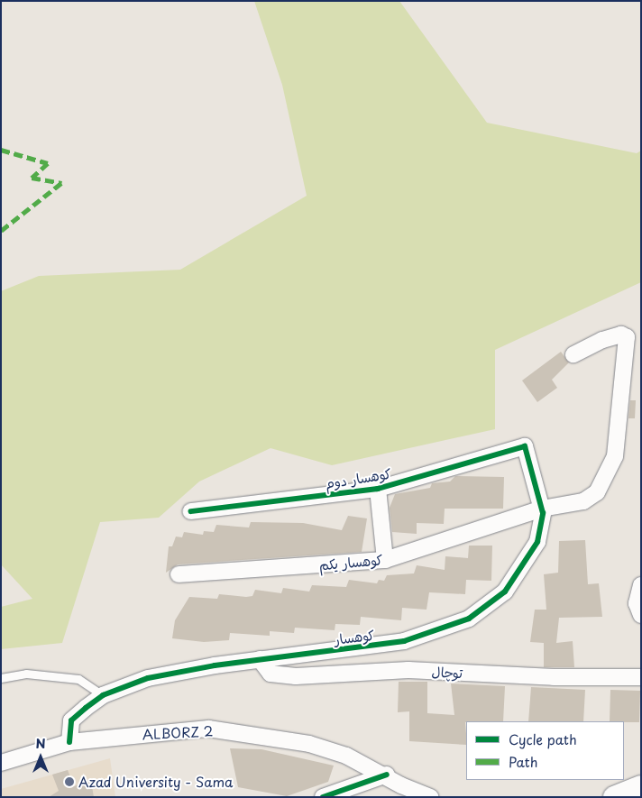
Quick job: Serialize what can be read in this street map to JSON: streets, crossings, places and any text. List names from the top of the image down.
{
  "streets": {
    "street": [
      "کوهسار دوم",
      "کوهسار یکم",
      "کوهسار",
      "توچال",
      "ALBORZ 2"
    ]
  },
  "crossings": [
    ["کوهسار دوم", "کوهسار"],
    ["کوهسار یکم", "کوهسار"],
    ["کوهسار", "توچال"],
    ["کوهسار", "ALBORZ 2"]
  ],
  "places": ["Azad University - Sama"],
  "legend": ["Cycle path", "Path"],
  "north": "top"
}
